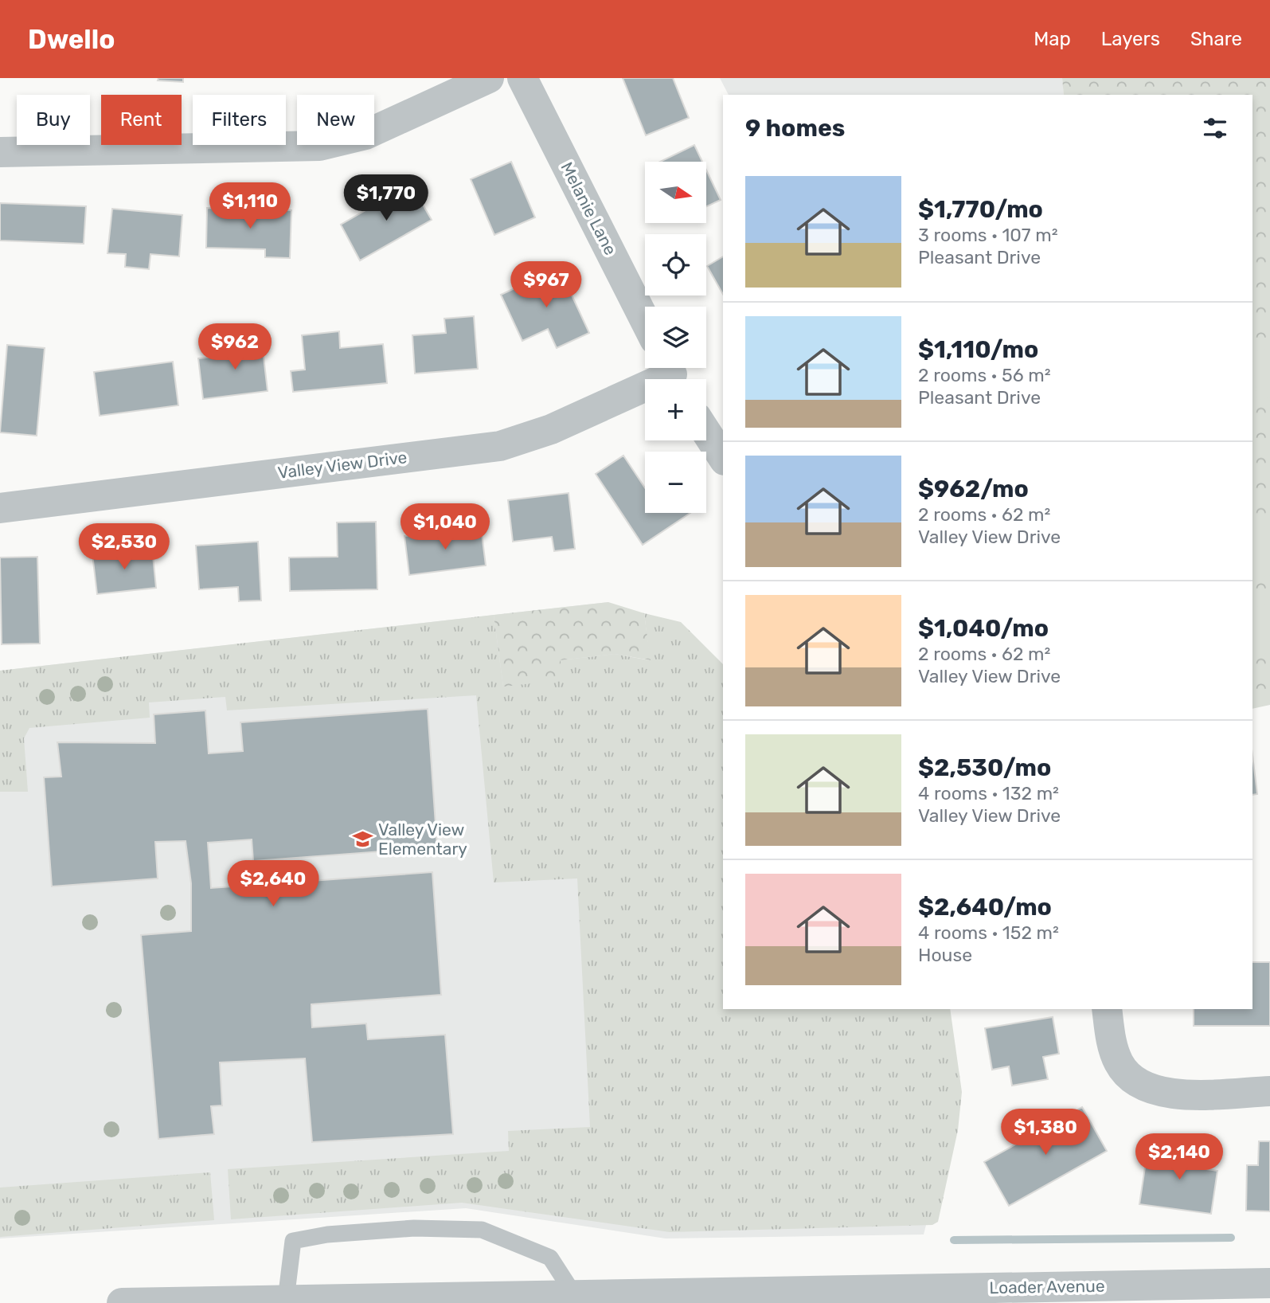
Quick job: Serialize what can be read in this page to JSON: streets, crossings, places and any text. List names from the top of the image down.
{
  "streets": {
    "street": ["Melanie Lane", "Valley View Drive", "Loader Avenue"]
  },
  "places": {
    "school or university": ["Valley View Elementary"]
  },
  "north": "right",
  "page": {
    "header": "Dwello",
    "nav": ["Map", "Layers", "Share"],
    "chip": [
      "Buy",
      "Rent",
      "Filters",
      "New"
    ],
    "heading": "9 homes",
    "map_buttons": ["+", "−"],
    "list": [
      {
        "name": "$1,770/mo",
        "note": "3 rooms · 107 m² · Pleasant Drive"
      },
      {
        "name": "$1,110/mo",
        "note": "2 rooms · 56 m² · Pleasant Drive"
      },
      {
        "name": "$962/mo",
        "note": "2 rooms · 62 m² · Valley View Drive"
      },
      {
        "name": "$1,040/mo",
        "note": "2 rooms · 62 m² · Valley View Drive"
      },
      {
        "name": "$2,530/mo",
        "note": "4 rooms · 132 m² · Valley View Drive"
      },
      {
        "name": "$2,640/mo",
        "note": "4 rooms · 152 m² · House"
      }
    ],
    "price": [
      "$1,770",
      "$1,110",
      "$967",
      "$962",
      "$1,040",
      "$2,530",
      "$2,640",
      "$1,380",
      "$2,140"
    ]
  }
}
